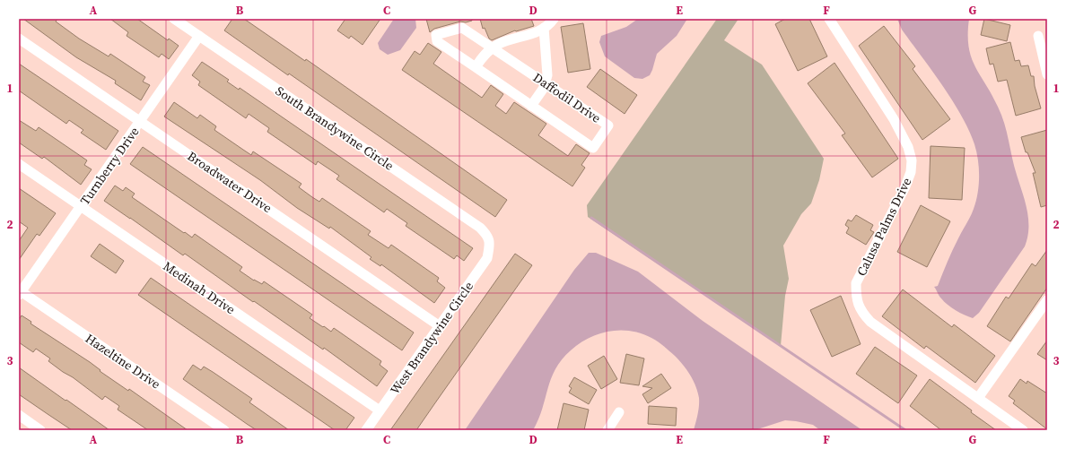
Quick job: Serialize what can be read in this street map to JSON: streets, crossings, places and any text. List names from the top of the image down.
{
  "streets": {
    "street": [
      "Daffodil Drive",
      "South Brandywine Circle",
      "Turnberry Drive",
      "Broadwater Drive",
      "Calusa Palms Drive",
      "Medinah Drive",
      "West Brandywine Circle",
      "Hazeltine Drive"
    ]
  },
  "crossings": [
    ["South Brandywine Circle", "Turnberry Drive"],
    ["South Brandywine Circle", "West Brandywine Circle"],
    ["Turnberry Drive", "Broadwater Drive"],
    ["Turnberry Drive", "Medinah Drive"],
    ["Turnberry Drive", "Hazeltine Drive"],
    ["Broadwater Drive", "West Brandywine Circle"],
    ["Medinah Drive", "West Brandywine Circle"]
  ],
  "grid": {
    "columns": [
      "A",
      "B",
      "C",
      "D",
      "E",
      "F",
      "G"
    ],
    "rows": ["1", "2", "3"]
  }
}
